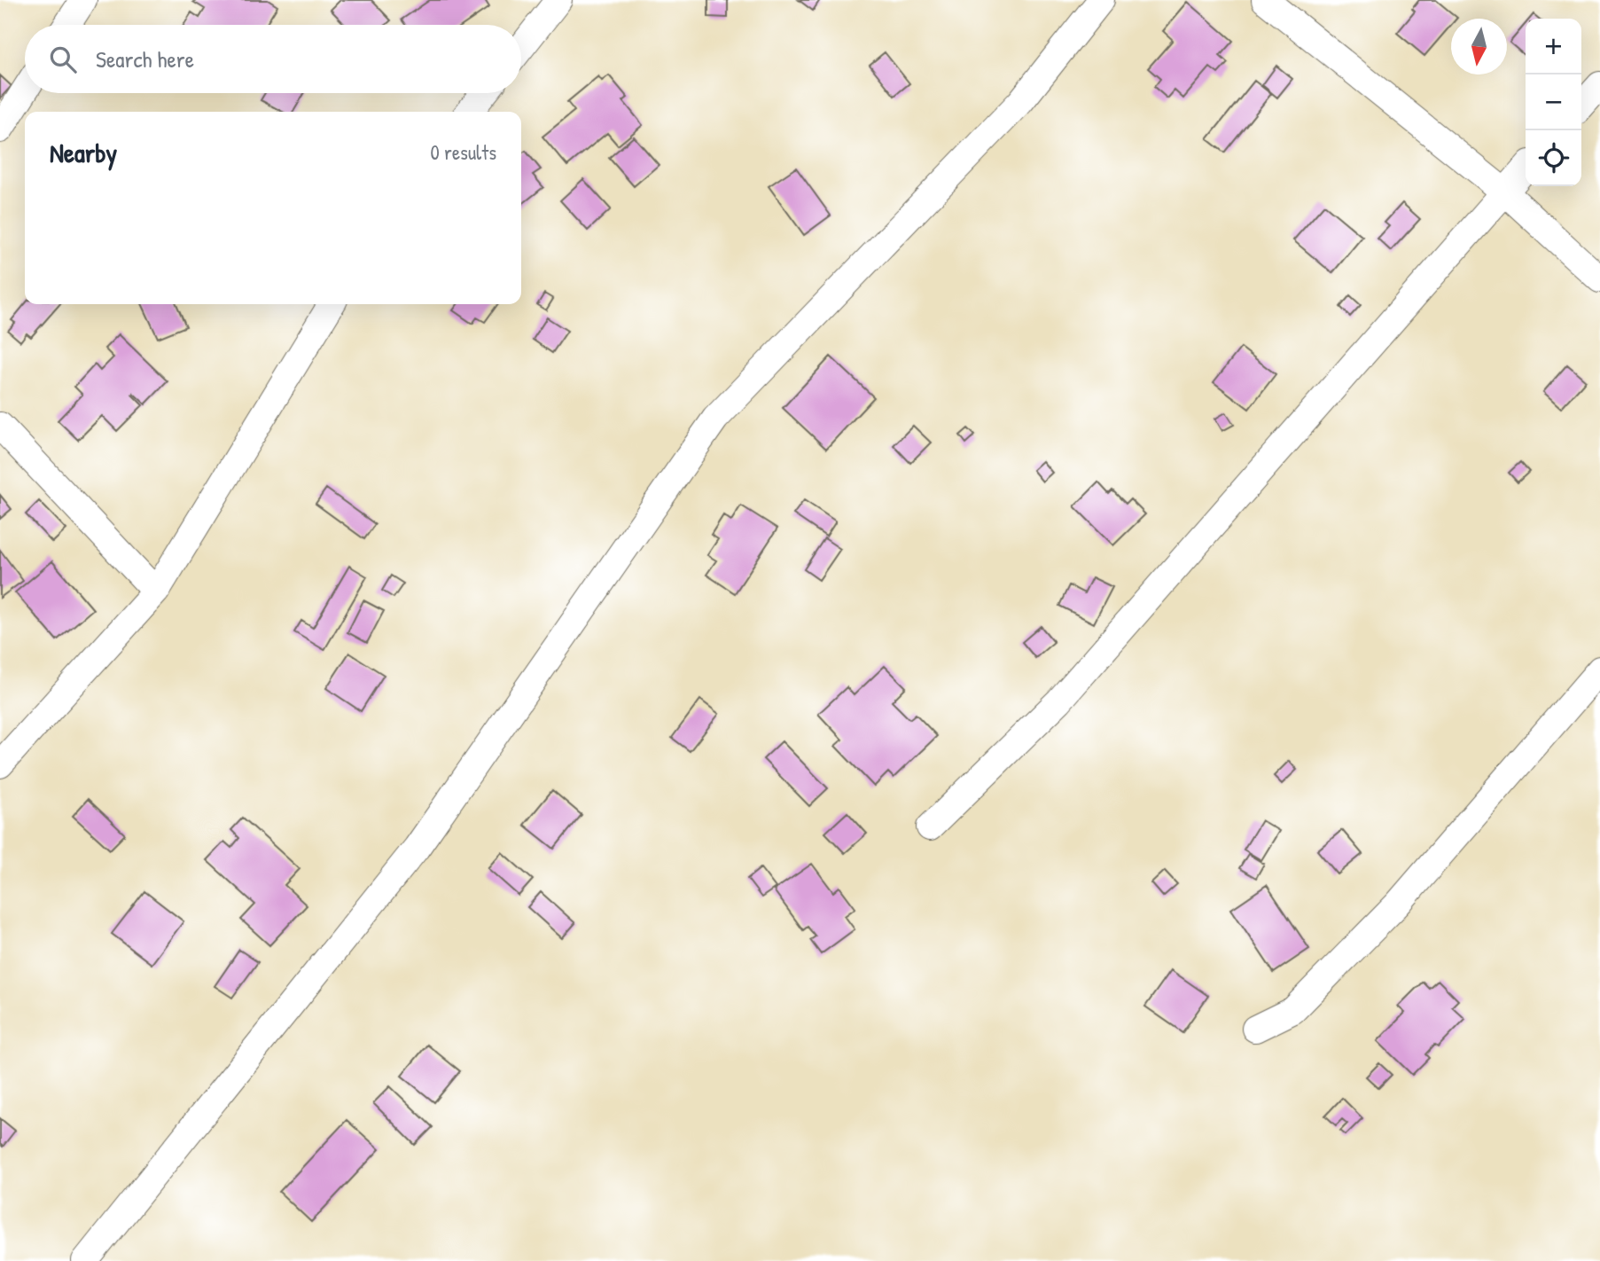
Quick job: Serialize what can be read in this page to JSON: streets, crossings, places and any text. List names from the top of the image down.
{
  "north": "bottom",
  "page": {
    "map_buttons": ["+", "−"],
    "search": "Search here",
    "heading": ["Nearby", "0 results"]
  }
}
